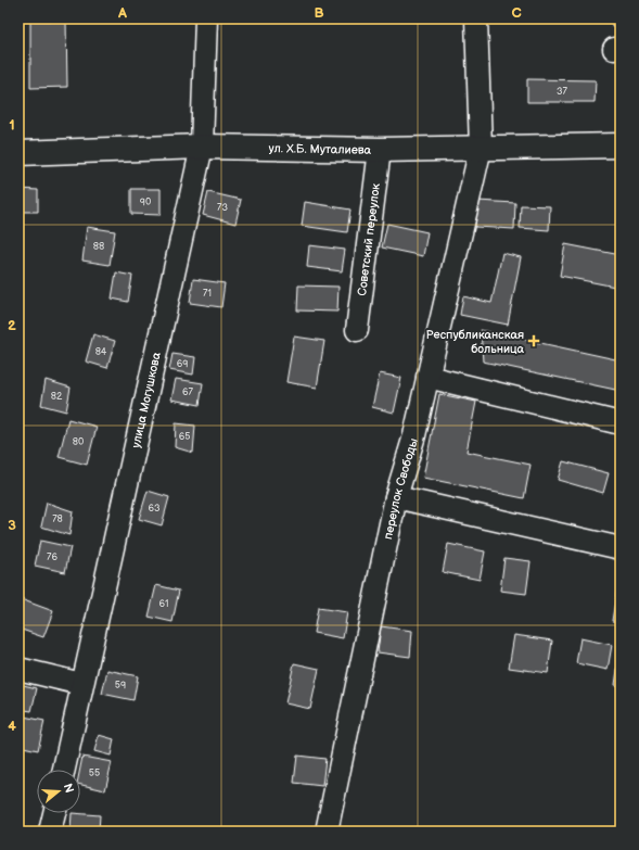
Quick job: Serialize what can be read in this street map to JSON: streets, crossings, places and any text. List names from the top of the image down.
{
  "streets": {
    "main road": ["ул. Х.Б. Муталиева"],
    "street": ["Советский переулок", "улица Могушкова", "переулок Свободы"]
  },
  "crossings": [
    ["ул. Х.Б. Муталиева", "Советский переулок"],
    ["ул. Х.Б. Муталиева", "улица Могушкова"],
    ["ул. Х.Б. Муталиева", "переулок Свободы"]
  ],
  "places": {
    "health": ["Республиканская больница"]
  },
  "house_numbers": [
    "37",
    "90",
    "73",
    "88",
    "71",
    "84",
    "69",
    "67",
    "82",
    "65",
    "80",
    "63",
    "78",
    "76",
    "61",
    "59",
    "55"
  ],
  "north": "right",
  "grid": {
    "columns": ["A", "B", "C"],
    "rows": [
      "1",
      "2",
      "3",
      "4"
    ]
  }
}
